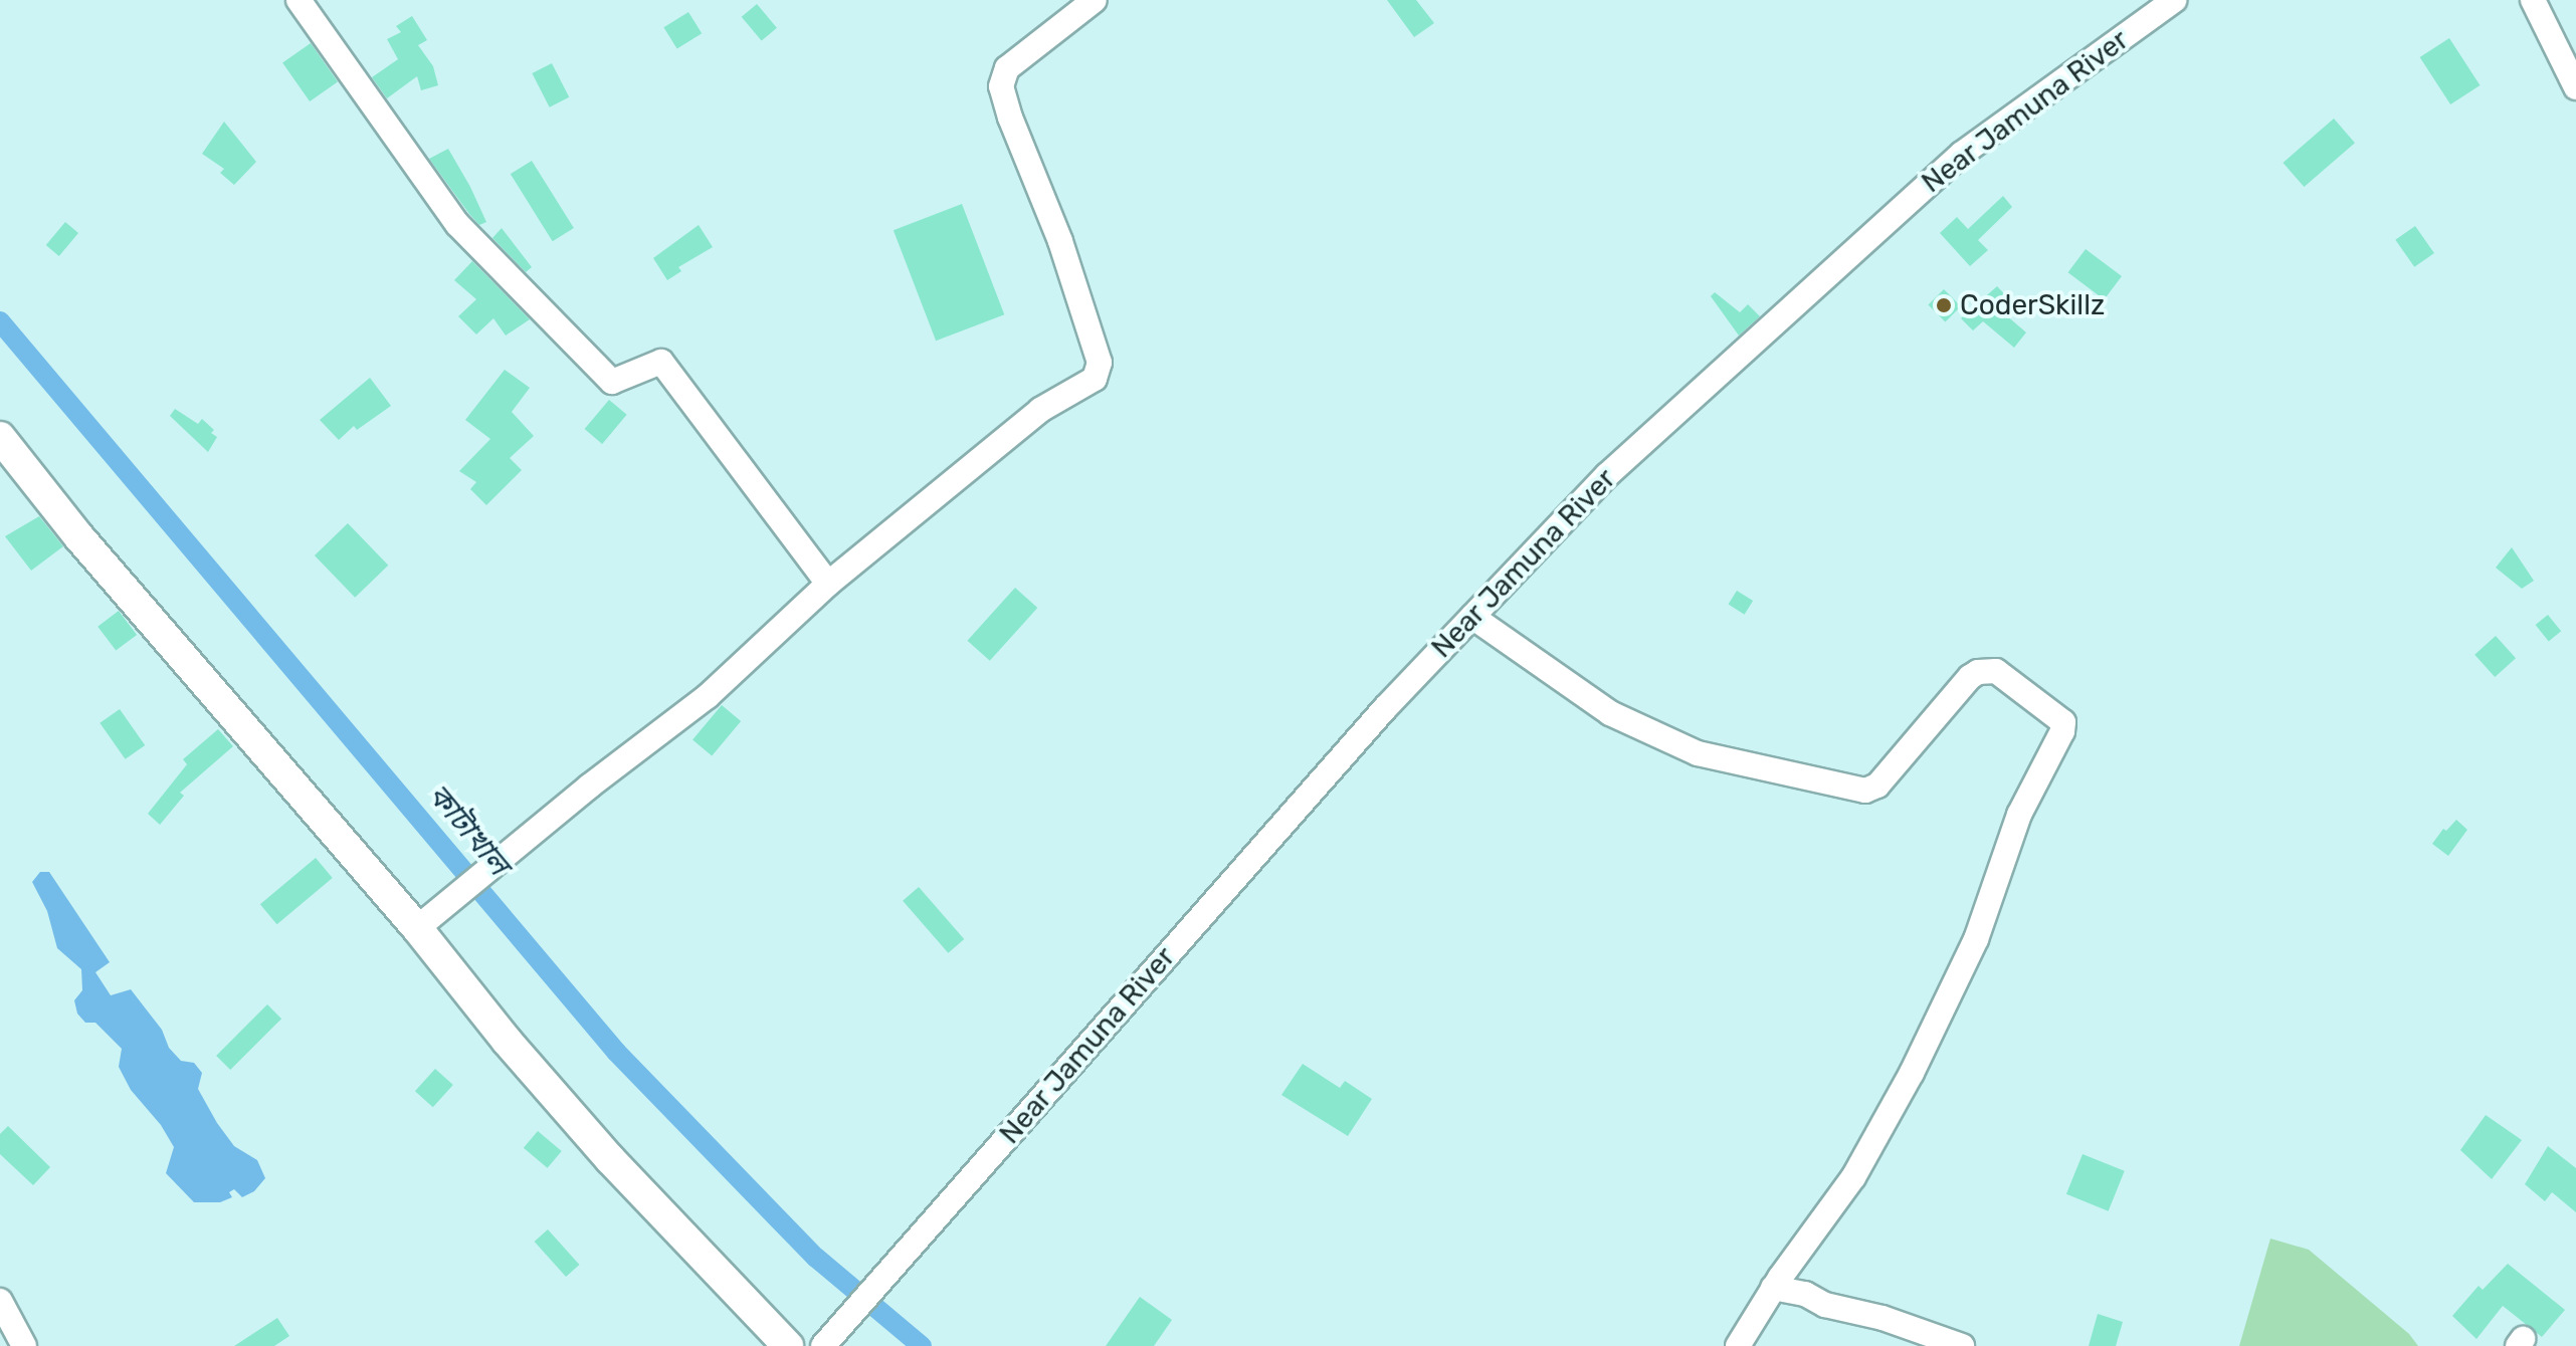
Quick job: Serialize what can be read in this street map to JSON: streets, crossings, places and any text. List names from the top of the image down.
{
  "streets": {
    "street": ["Near Jamuna River"]
  },
  "water": ["কাটাখাল"],
  "places": ["CoderSkillz"]
}
